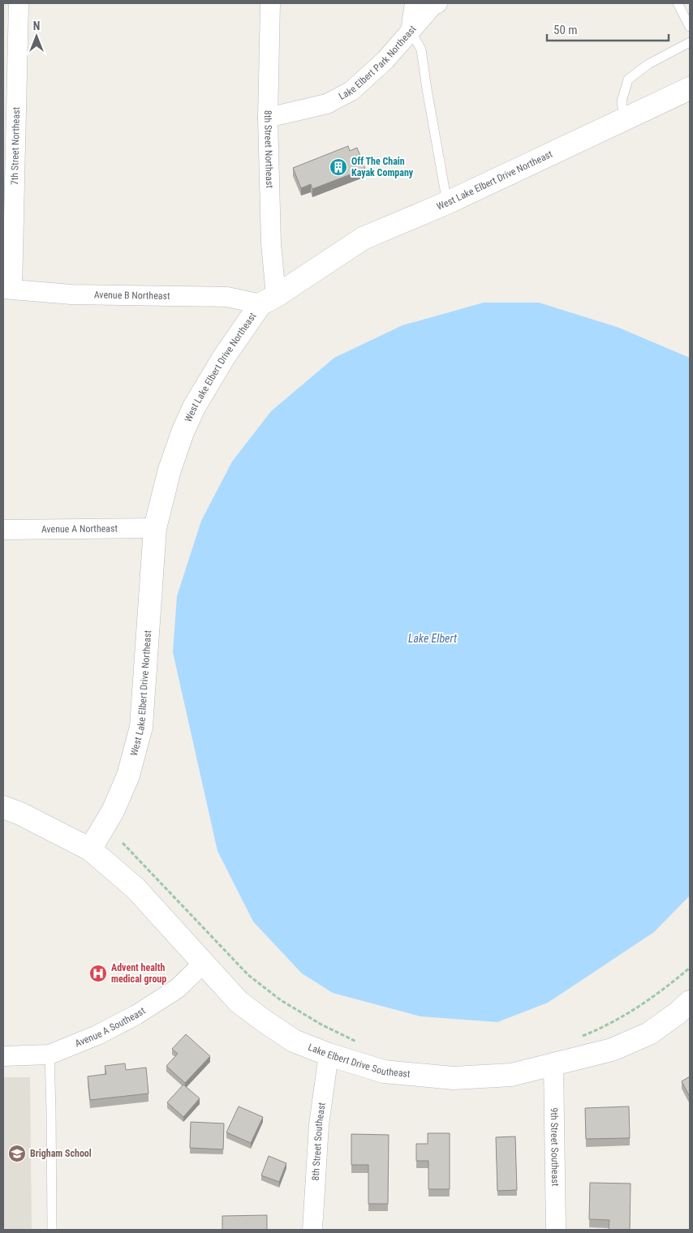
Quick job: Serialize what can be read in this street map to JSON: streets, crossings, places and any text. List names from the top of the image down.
{
  "streets": {
    "street": [
      "Lake Elbert Park Northeast",
      "7th Street Northeast",
      "8th Street Northeast",
      "West Lake Elbert Drive Northeast",
      "Avenue B Northeast",
      "Avenue A Northeast",
      "Avenue A Southeast",
      "Lake Elbert Drive Southeast",
      "8th Street Southeast",
      "9th Street Southeast"
    ]
  },
  "crossings": [
    ["Lake Elbert Park Northeast", "8th Street Northeast"],
    ["Lake Elbert Park Northeast", "West Lake Elbert Drive Northeast"],
    ["7th Street Northeast", "Avenue B Northeast"],
    ["8th Street Northeast", "West Lake Elbert Drive Northeast"],
    ["8th Street Northeast", "Avenue B Northeast"],
    ["West Lake Elbert Drive Northeast", "Avenue B Northeast"],
    ["West Lake Elbert Drive Northeast", "Avenue A Northeast"],
    ["West Lake Elbert Drive Northeast", "Lake Elbert Drive Southeast"],
    ["Avenue A Southeast", "Lake Elbert Drive Southeast"],
    ["Lake Elbert Drive Southeast", "8th Street Southeast"],
    ["Lake Elbert Drive Southeast", "9th Street Southeast"]
  ],
  "water": ["Lake Elbert"],
  "places": {
    "building": ["Off The Chain Kayak Company"],
    "hospital": ["Advent health medical group"],
    "school or university": ["Brigham School"]
  },
  "scale_bar": "50 m",
  "north": "top"
}
